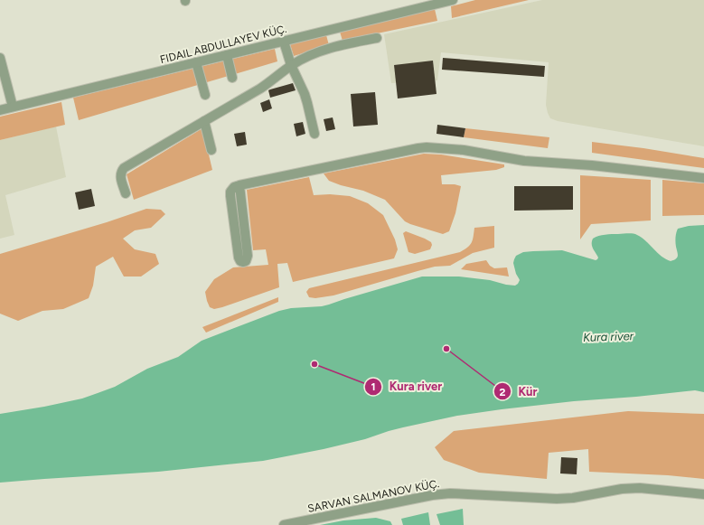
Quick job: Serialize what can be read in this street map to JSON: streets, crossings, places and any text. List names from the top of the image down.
{
  "streets": {
    "street": ["FIDAIL ABDULLAYEV KÜÇ.", "SARVAN SALMANOV KÜÇ."]
  },
  "water": ["Kura river"],
  "places": ["Kür", "Kura river"]
}
